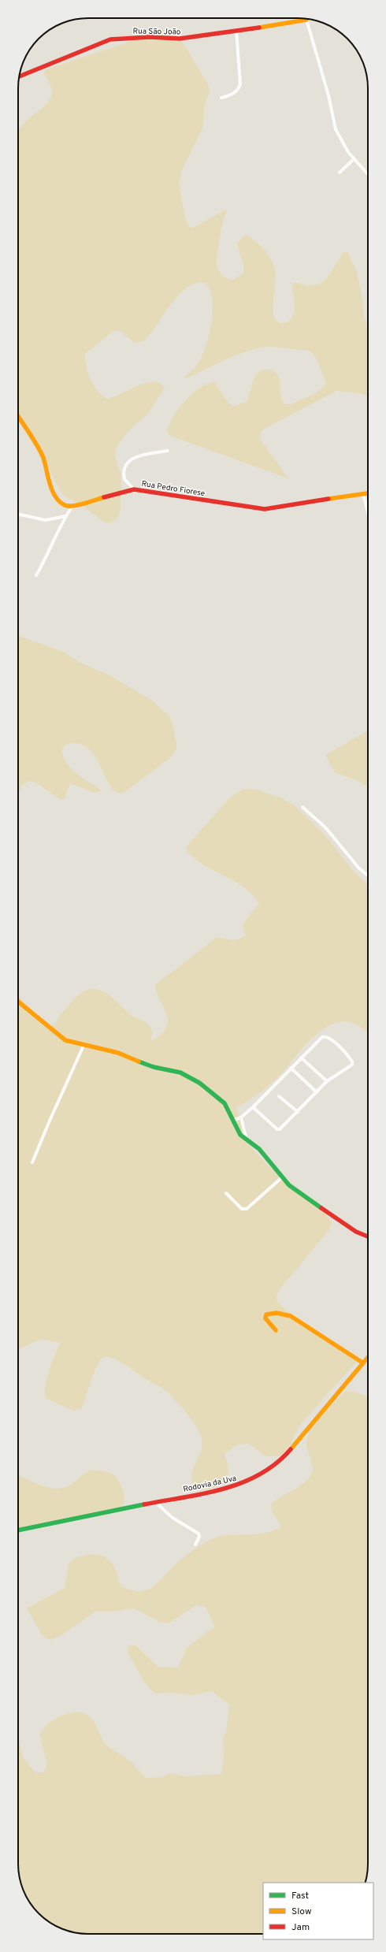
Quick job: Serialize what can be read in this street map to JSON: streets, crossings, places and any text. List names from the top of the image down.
{
  "streets": {
    "street": ["Rua São João", "Rua Pedro Fiorese", "Rodovia da Uva"]
  },
  "legend": ["Fast", "Slow", "Jam"]
}
